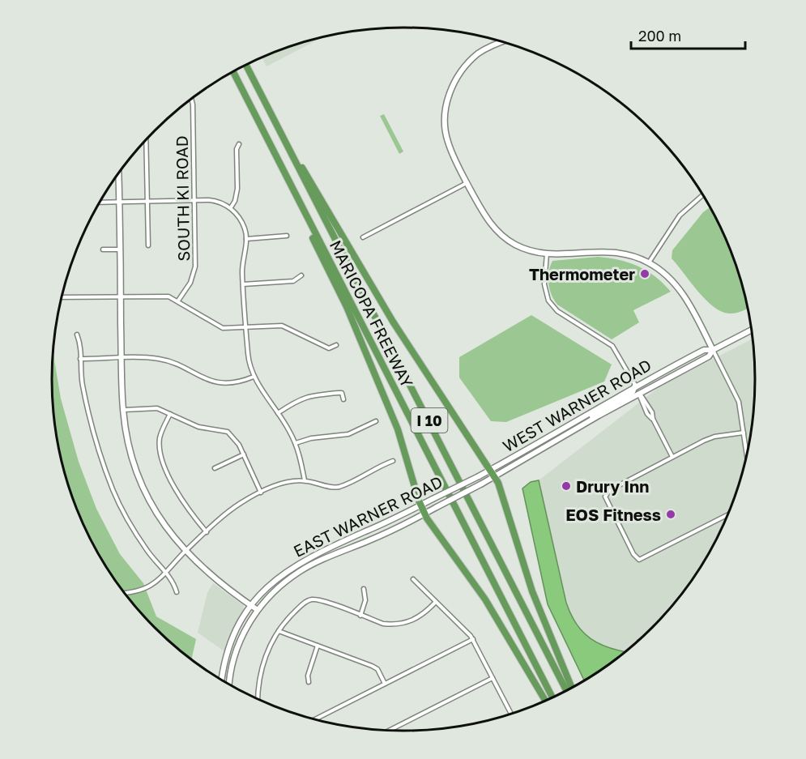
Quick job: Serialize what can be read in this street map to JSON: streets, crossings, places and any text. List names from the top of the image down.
{
  "streets": {
    "highway": ["MARICOPA FREEWAY", "I 10"],
    "main road": ["WEST WARNER ROAD", "EAST WARNER ROAD"],
    "street": ["SOUTH KI ROAD"]
  },
  "crossings": [
    ["WEST WARNER ROAD", "EAST WARNER ROAD"]
  ],
  "places": ["Thermometer", "Drury Inn", "EOS Fitness"],
  "scale_bar": "200 m"
}
